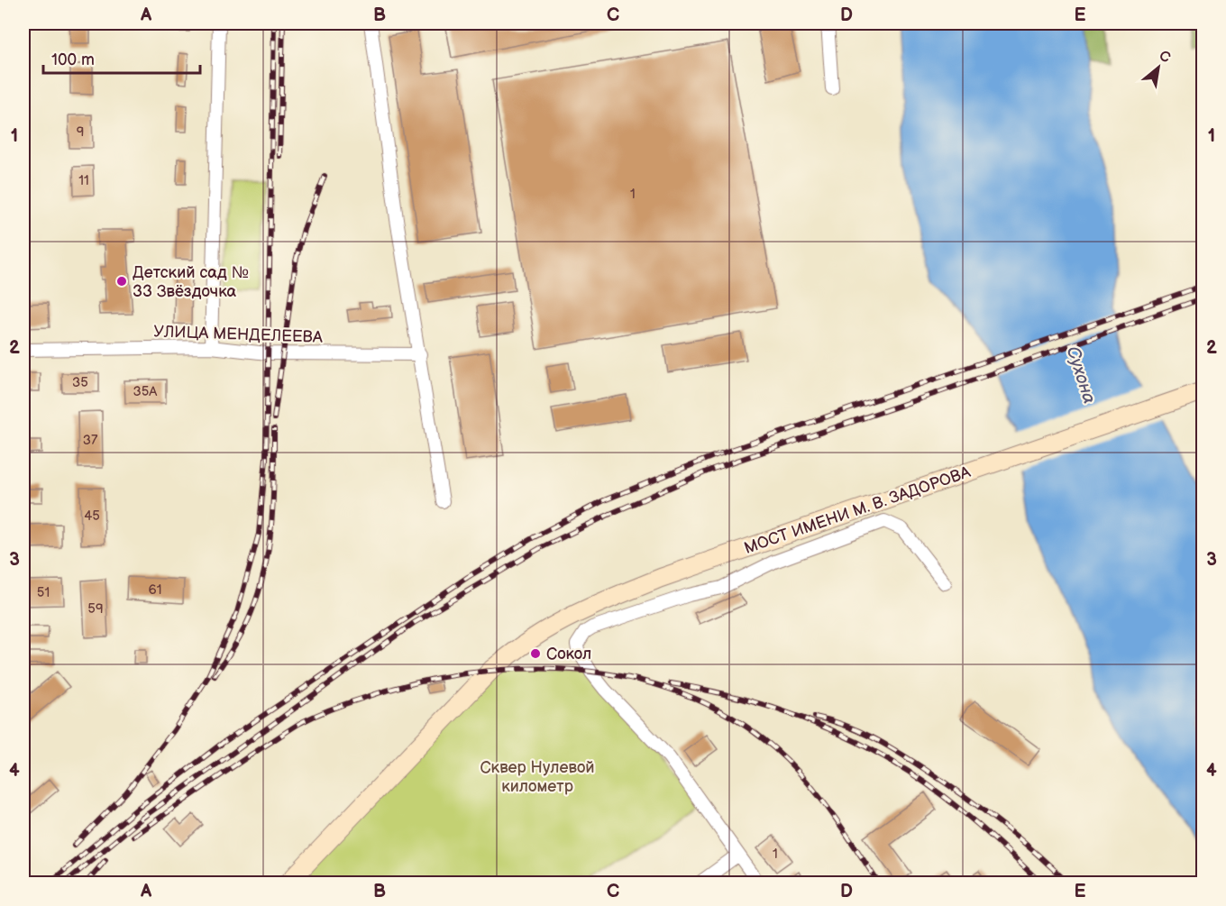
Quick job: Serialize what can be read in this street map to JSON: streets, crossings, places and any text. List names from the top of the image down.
{
  "streets": {
    "main road": ["МОСТ ИМЕНИ М. В. ЗАДОРОВА"],
    "street": ["УЛИЦА МЕНДЕЛЕЕВА"]
  },
  "water": ["Сухона"],
  "parks": ["Сквер Нулевой километр"],
  "places": ["Детский сад № 33 Звёздочка", "Сокол"],
  "house_numbers": [
    "9",
    "11",
    "1",
    "35",
    "35А",
    "37",
    "45",
    "61",
    "51",
    "59",
    "1"
  ],
  "scale_bar": "100 m",
  "north": "top right",
  "grid": {
    "columns": [
      "A",
      "B",
      "C",
      "D",
      "E"
    ],
    "rows": [
      "1",
      "2",
      "3",
      "4"
    ]
  }
}
